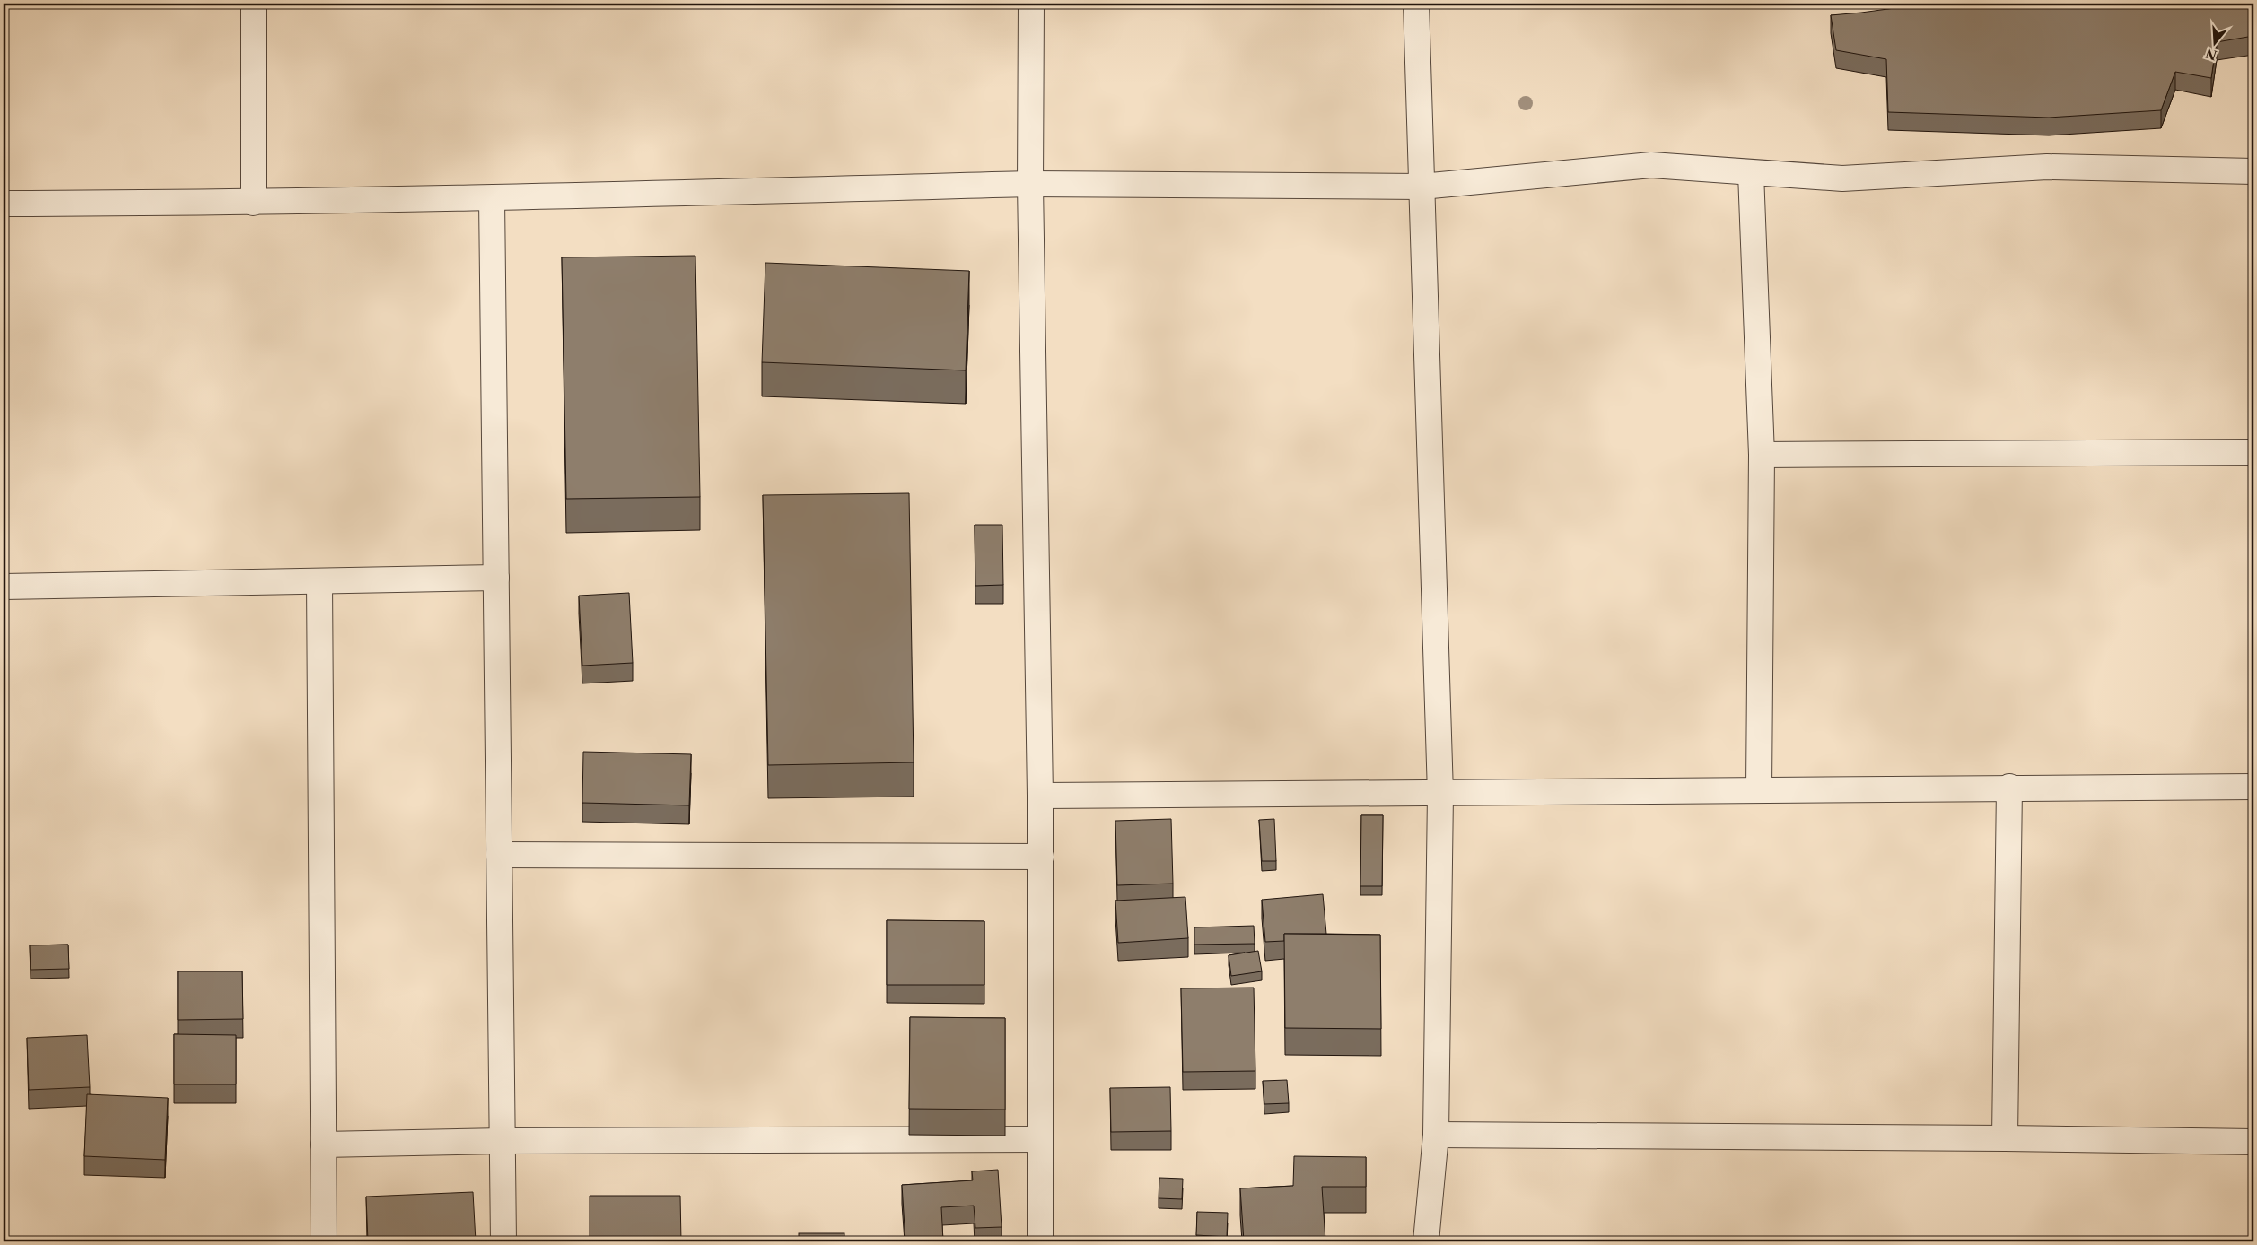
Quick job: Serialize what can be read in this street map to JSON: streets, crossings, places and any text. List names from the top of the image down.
{
  "north": "bottom"
}
